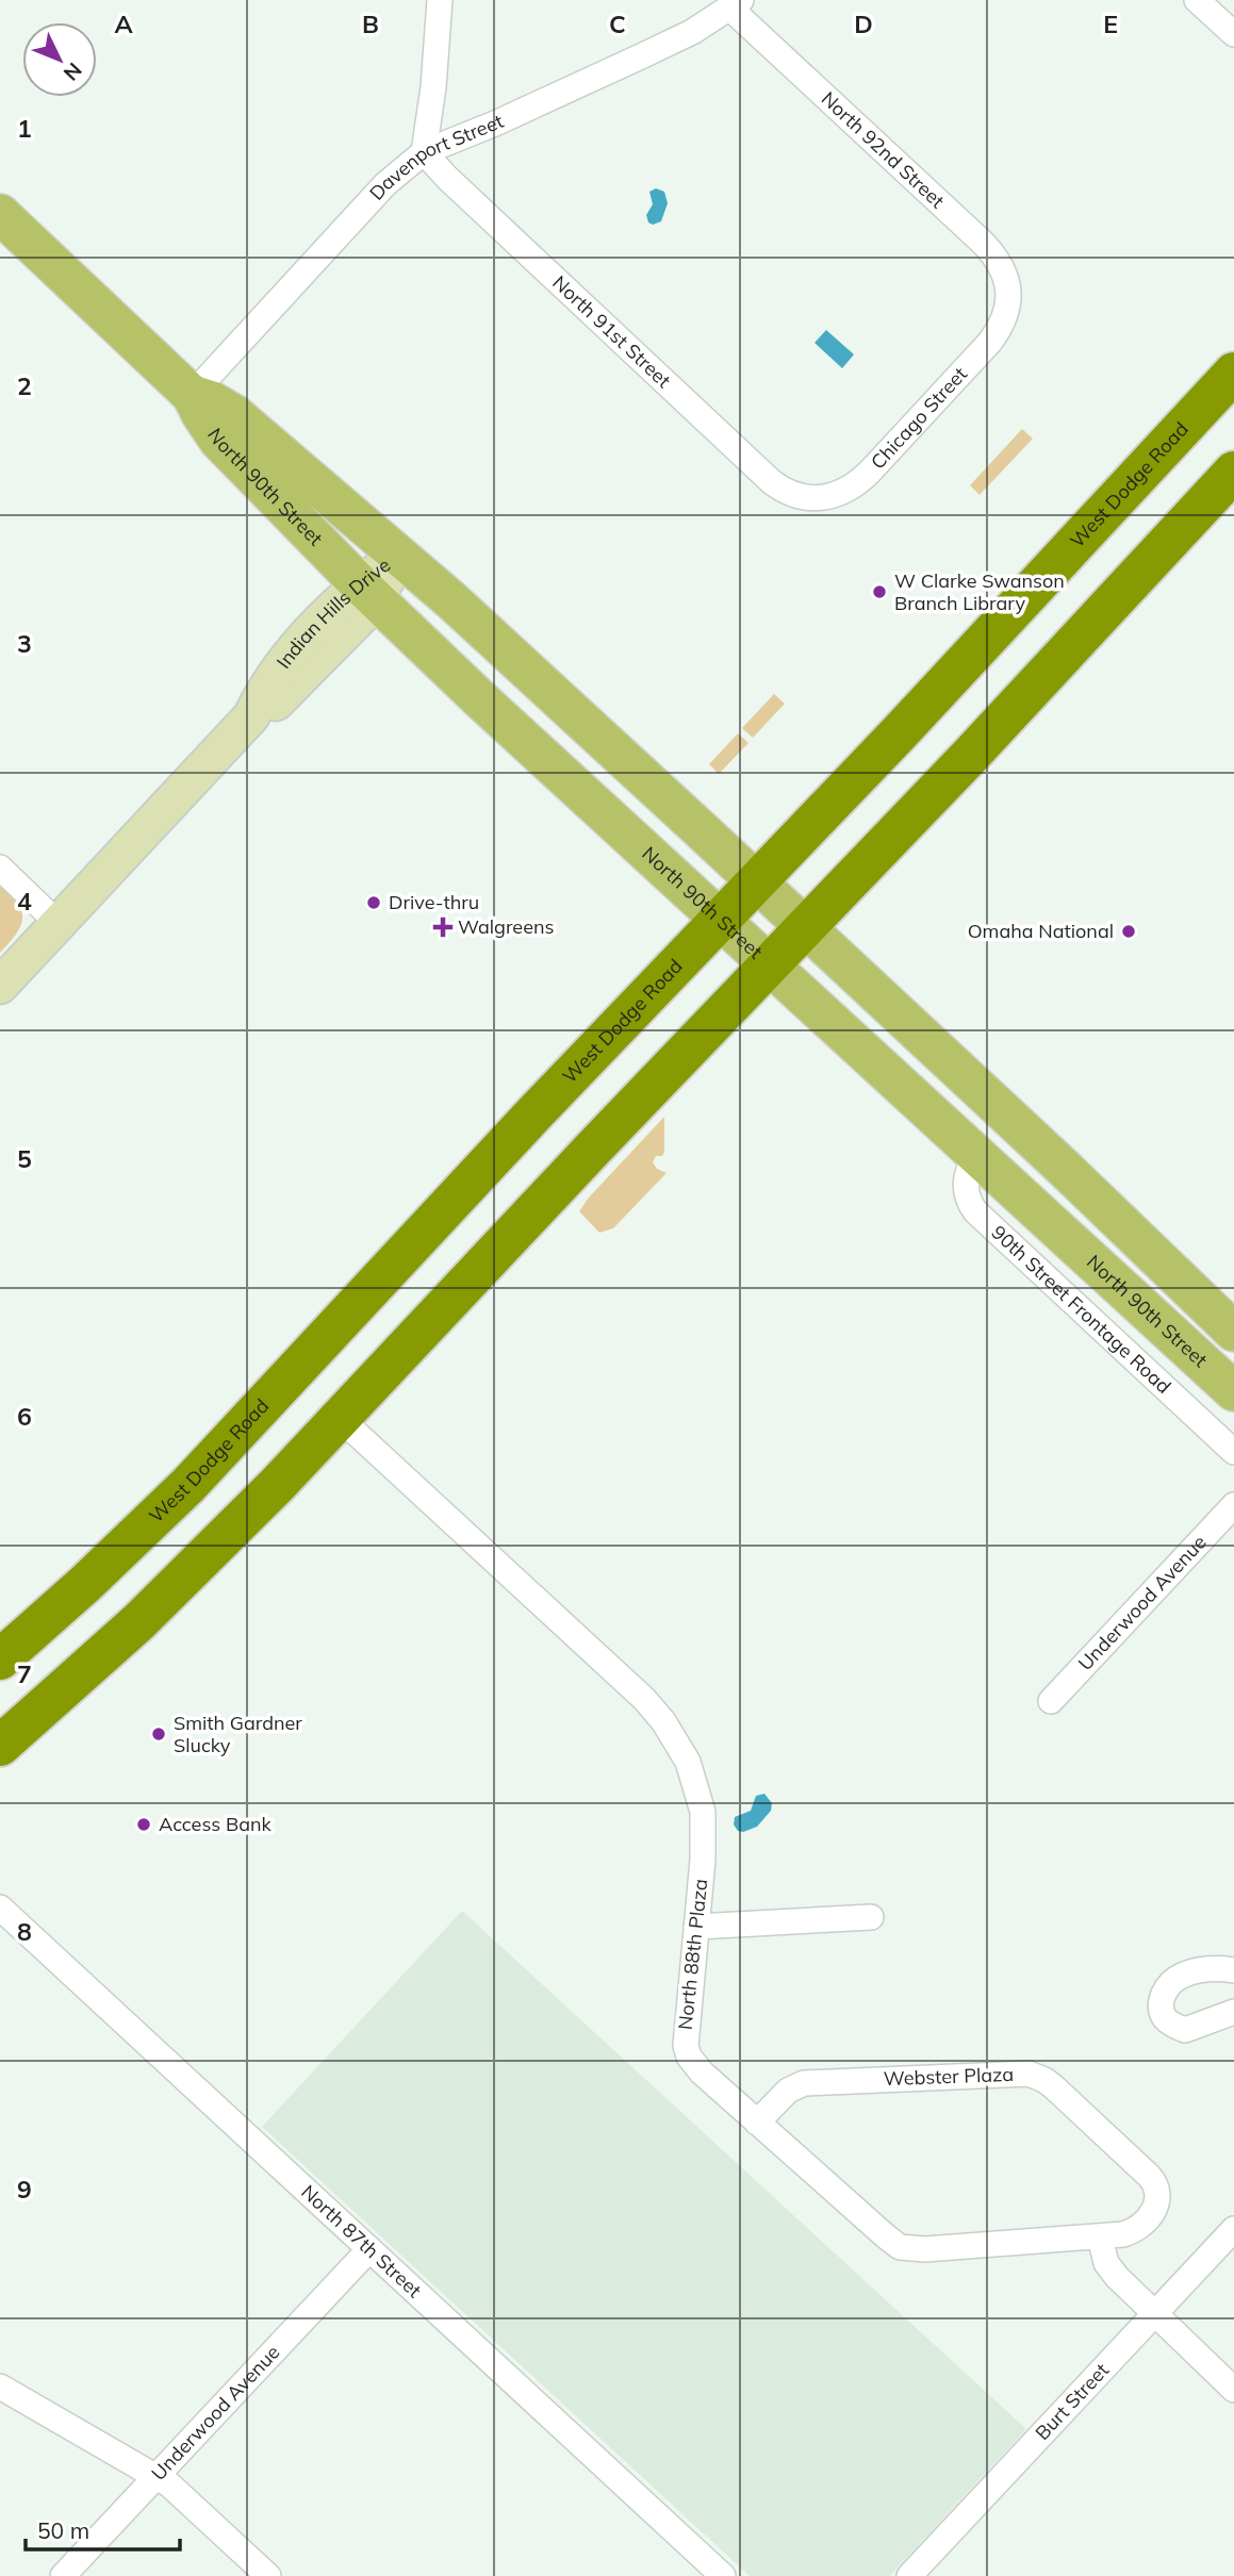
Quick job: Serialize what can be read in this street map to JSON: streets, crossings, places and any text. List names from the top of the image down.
{
  "streets": {
    "highway": ["West Dodge Road"],
    "main road": ["North 90th Street"],
    "street": [
      "North 92nd Street",
      "Davenport Street",
      "North 91st Street",
      "Chicago Street",
      "Indian Hills Drive",
      "90th Street Frontage Road",
      "Underwood Avenue",
      "North 88th Plaza",
      "Webster Plaza",
      "North 87th Street",
      "Burt Street"
    ]
  },
  "crossings": [
    ["North 92nd Street", "Davenport Street"],
    ["North 92nd Street", "Chicago Street"],
    ["Davenport Street", "North 91st Street"],
    ["Davenport Street", "North 90th Street"],
    ["North 91st Street", "Chicago Street"],
    ["West Dodge Road", "North 90th Street"],
    ["North 90th Street", "Indian Hills Drive"],
    ["North 90th Street", "90th Street Frontage Road"],
    ["Underwood Avenue", "North 87th Street"],
    ["North 88th Plaza", "Webster Plaza"]
  ],
  "places": {
    "other": [
      "W Clarke Swanson Branch Library",
      "Drive-thru",
      "Omaha National",
      "Smith Gardner Slucky",
      "Access Bank"
    ],
    "health": ["Walgreens"]
  },
  "scale_bar": "50 m",
  "north": "bottom right",
  "grid": {
    "columns": [
      "A",
      "B",
      "C",
      "D",
      "E"
    ],
    "rows": [
      "1",
      "2",
      "3",
      "4",
      "5",
      "6",
      "7",
      "8",
      "9"
    ]
  }
}
